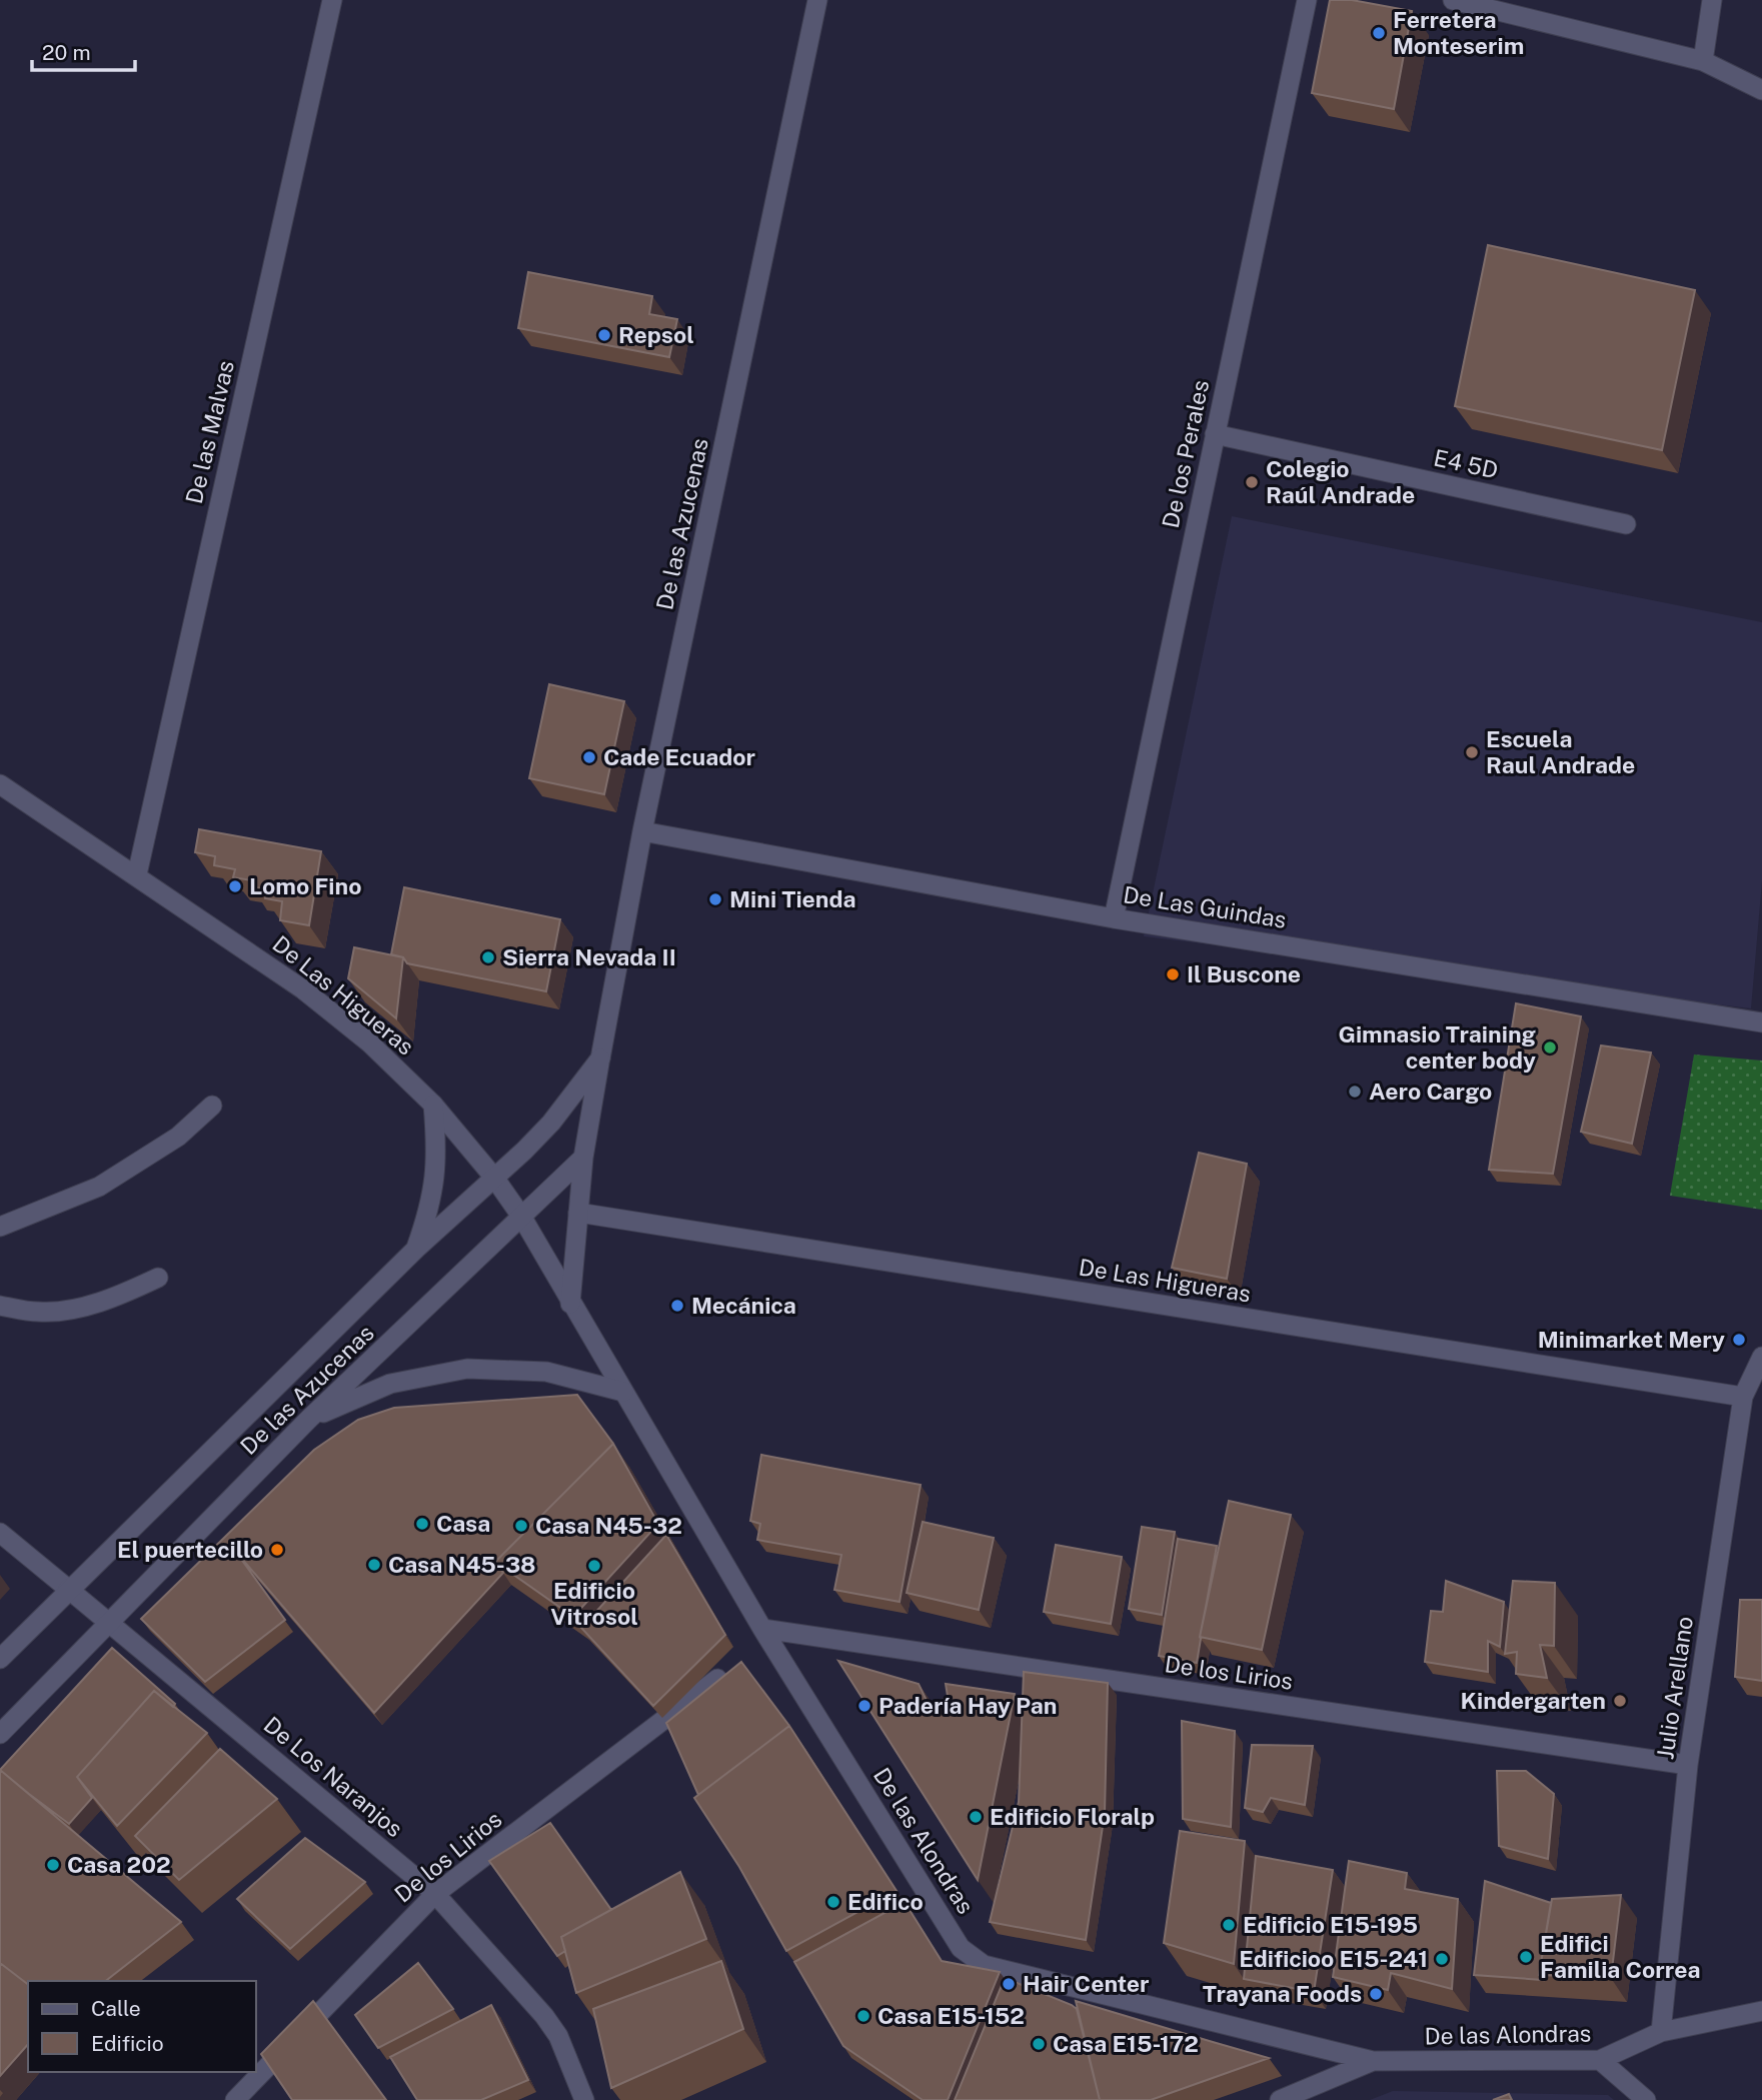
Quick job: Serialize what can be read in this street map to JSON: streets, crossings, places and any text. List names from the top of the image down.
{
  "streets": {
    "street": [
      "De las Malvas",
      "De los Perales",
      "E4 5D",
      "De las Azucenas",
      "De Las Guindas",
      "De Las Higueras",
      "De los Lirios",
      "Julio Arellano",
      "De Los Naranjos",
      "De las Alondras"
    ]
  },
  "crossings": [
    ["De las Malvas", "De Las Higueras"],
    ["De los Perales", "E4 5D"],
    ["De los Perales", "De Las Guindas"],
    ["De las Azucenas", "De Las Guindas"],
    ["De las Azucenas", "De Las Higueras"],
    ["De las Azucenas", "De Los Naranjos"],
    ["De Las Higueras", "Julio Arellano"],
    ["De Las Higueras", "De las Alondras"],
    ["De los Lirios", "Julio Arellano"],
    ["De los Lirios", "De Los Naranjos"],
    ["De los Lirios", "De las Alondras"],
    ["Julio Arellano", "De las Alondras"]
  ],
  "places": [
    "Ferretera Monteserim",
    "Repsol",
    "Colegio Raúl Andrade",
    "Escuela Raul Andrade",
    "Cade Ecuador",
    "Lomo Fino",
    "Mini Tienda",
    "Sierra Nevada II",
    "Il Buscone",
    "Gimnasio Training center body",
    "Aero Cargo",
    "Mecánica",
    "Minimarket Mery",
    "Casa",
    "Casa N45-32",
    "El puertecillo",
    "Casa N45-38",
    "Edificio Vitrosol",
    "Kindergarten",
    "Padería Hay Pan",
    "Edificio Floralp",
    "Casa 202",
    "Edifico",
    "Edificio E15-195",
    "Edifici Familia Correa",
    "Edificioo E15-241",
    "Hair Center",
    "Trayana Foods",
    "Casa E15-152",
    "Casa E15-172"
  ],
  "legend": ["Calle", "Edificio"],
  "scale_bar": "20 m"
}
